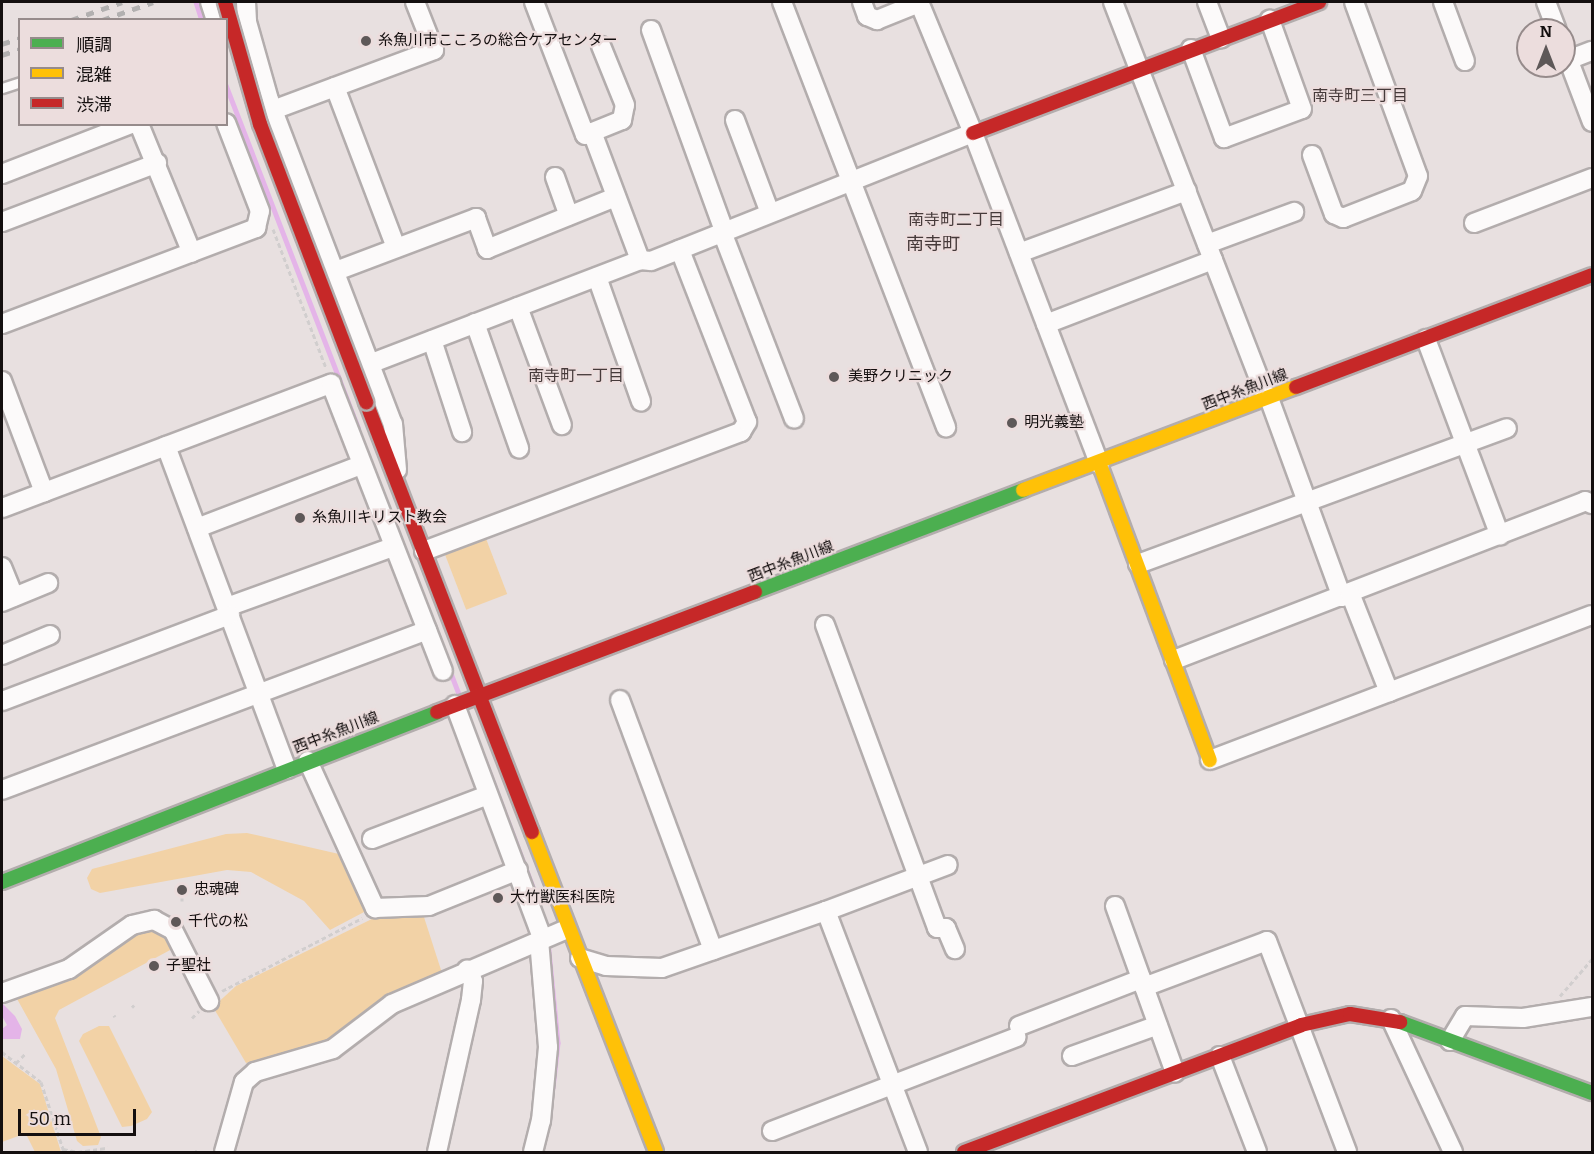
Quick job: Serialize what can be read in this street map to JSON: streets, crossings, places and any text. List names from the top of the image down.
{
  "streets": {
    "street": ["西中糸魚川線"]
  },
  "districts": [
    "南寺町三丁目",
    "南寺町二丁目",
    "南寺町",
    "南寺町一丁目"
  ],
  "places": [
    "糸魚川市こころの総合ケアセンター",
    "美野クリニック",
    "明光義塾",
    "糸魚川キリスト教会",
    "忠魂碑",
    "大竹獣医科医院",
    "千代の松",
    "子聖社"
  ],
  "legend": ["順調", "混雑", "渋滞"],
  "scale_bar": "50 m",
  "north": "top"
}
